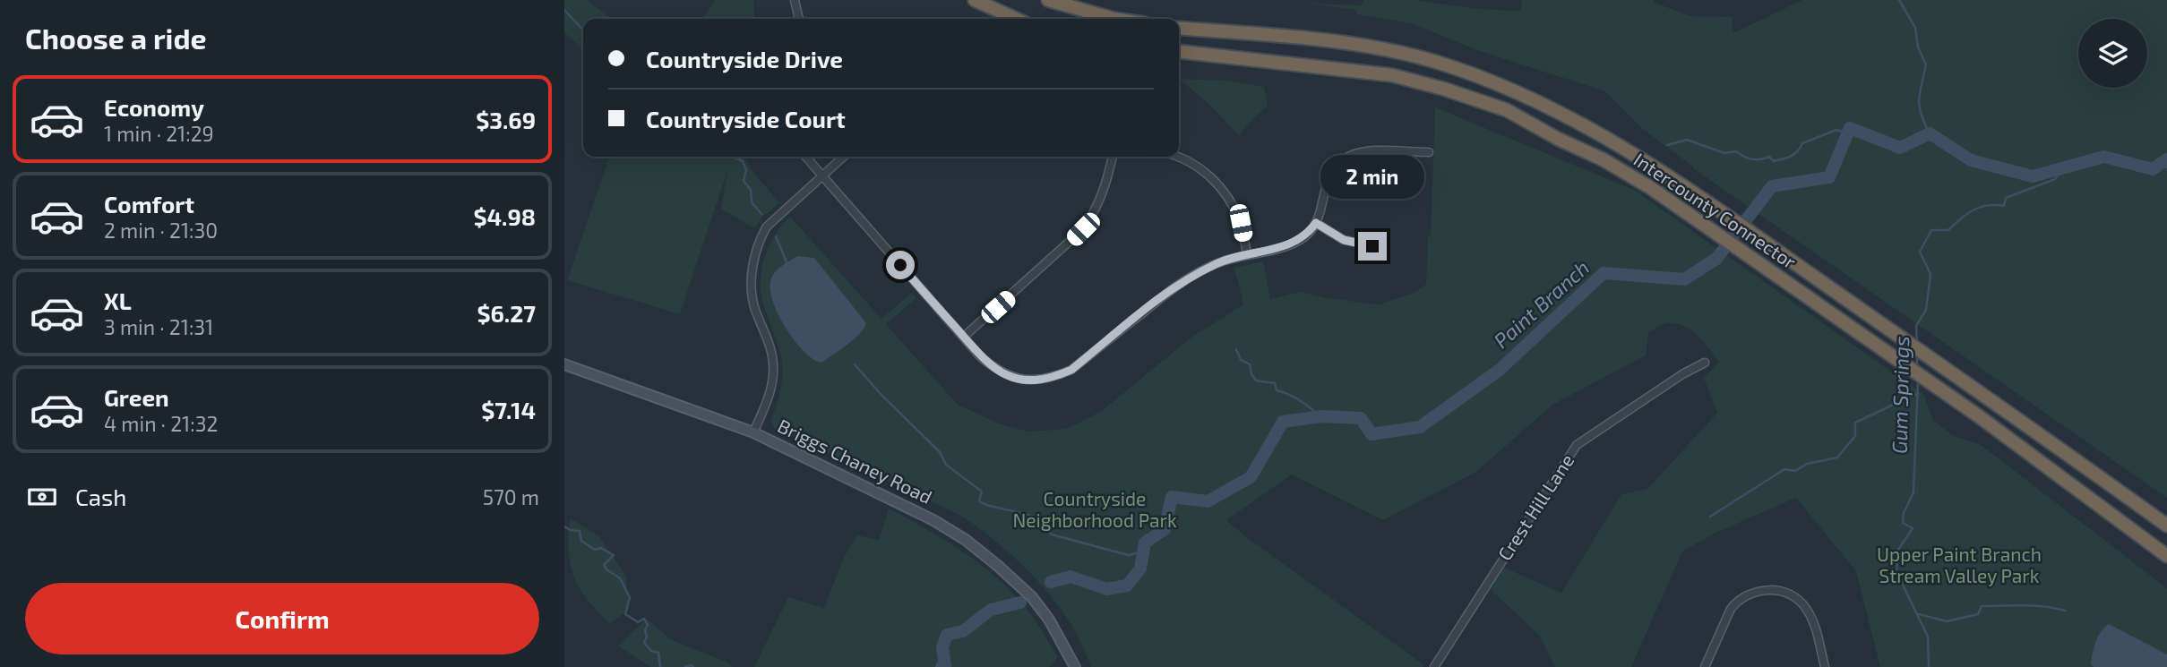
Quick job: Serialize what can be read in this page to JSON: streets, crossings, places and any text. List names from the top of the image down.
{
  "streets": {
    "highway": ["Intercounty Connector"],
    "main road": ["Briggs Chaney Road"],
    "street": ["Crest Hill Lane"]
  },
  "water": ["Paint Branch", "Gum Springs"],
  "parks": ["Countryside Neighborhood Park", "Upper Paint Branch Stream Valley Park"],
  "page": {
    "heading": "Choose a ride",
    "banner": ["Countryside Drive", "Countryside Court"],
    "list": [
      {
        "name": "Economy",
        "note": "1 min · 21:29",
        "value": "$3.69"
      },
      {
        "name": "Comfort",
        "note": "2 min · 21:30",
        "value": "$4.98"
      },
      {
        "name": "XL",
        "note": "3 min · 21:31",
        "value": "$6.27"
      },
      {
        "name": "Green",
        "note": "4 min · 21:32",
        "value": "$7.14"
      }
    ],
    "bubble": "2 min",
    "pay": ["Cash", "570 m"],
    "buttons": "Confirm"
  }
}
